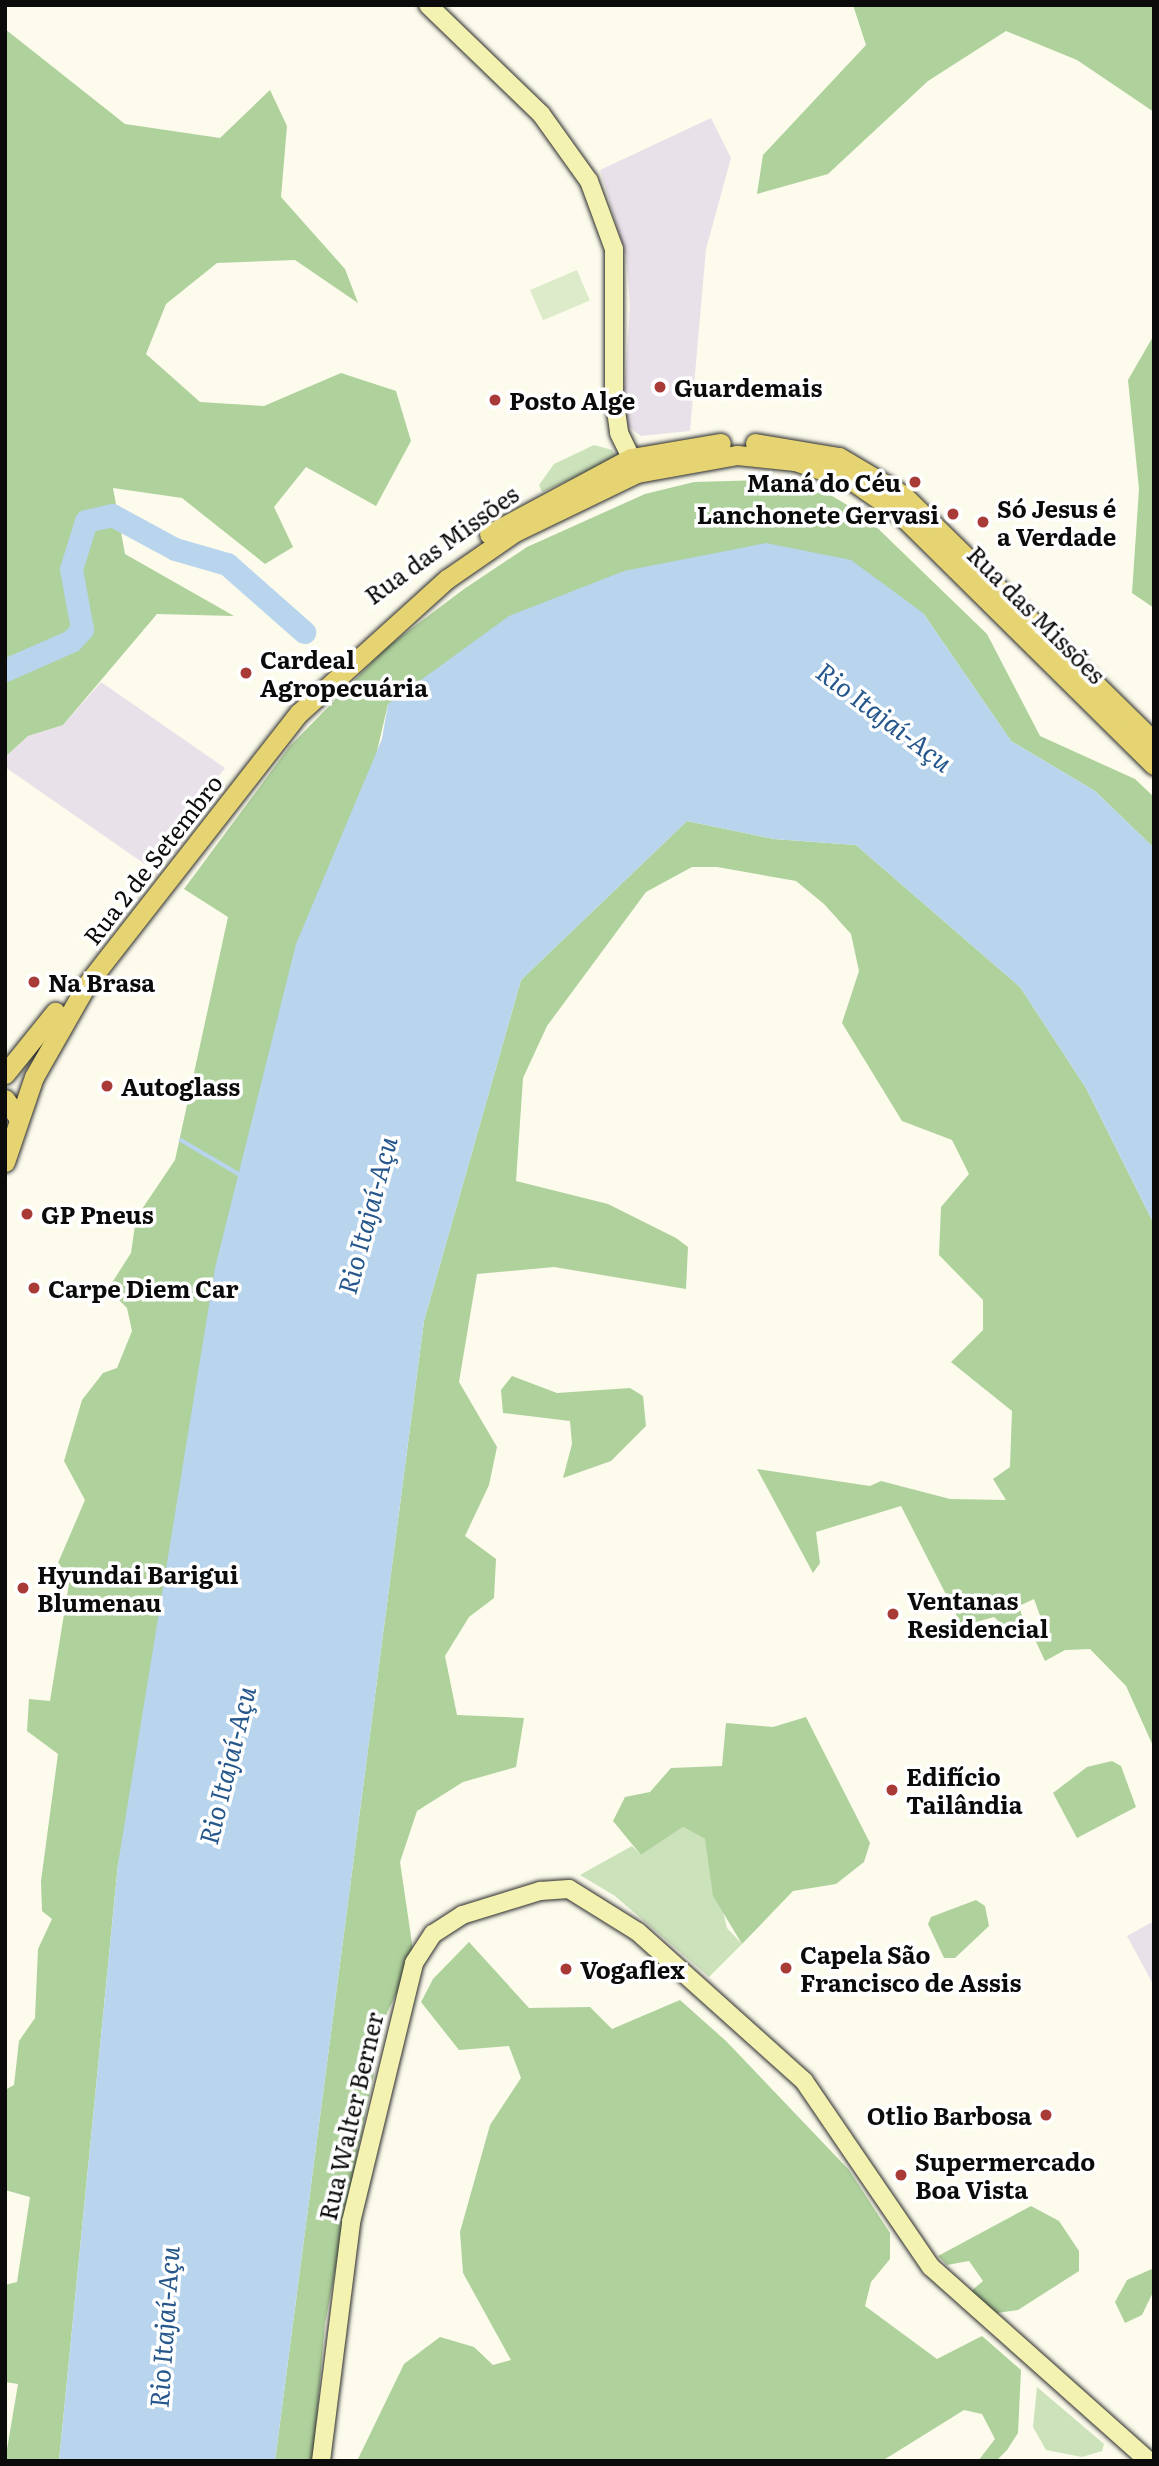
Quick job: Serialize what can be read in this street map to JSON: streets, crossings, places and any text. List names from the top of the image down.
{
  "streets": {
    "main road": ["Rua das Missões", "Rua 2 de Setembro"],
    "street": ["Rua Walter Berner"]
  },
  "crossings": [
    ["Rua das Missões", "Rua 2 de Setembro"]
  ],
  "water": ["Rio Itajaí-Açu"],
  "places": [
    "Guardemais",
    "Posto Alge",
    "Maná do Céu",
    "Lanchonete Gervasi",
    "Só Jesus é a Verdade",
    "Cardeal Agropecuária",
    "Na Brasa",
    "Autoglass",
    "GP Pneus",
    "Carpe Diem Car",
    "Hyundai Barigui Blumenau",
    "Ventanas Residencial",
    "Edifício Tailândia",
    "Capela São Francisco de Assis",
    "Vogaflex",
    "Otlio Barbosa",
    "Supermercado Boa Vista"
  ]
}
